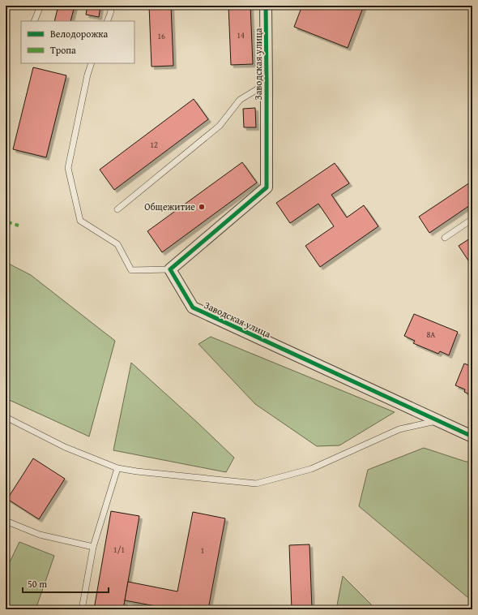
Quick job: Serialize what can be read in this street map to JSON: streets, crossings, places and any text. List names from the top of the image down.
{
  "streets": {
    "street": ["Заводская улица"]
  },
  "places": ["Общежитие"],
  "house_numbers": [
    "14",
    "16",
    "12",
    "8А",
    "1/1",
    "1"
  ],
  "legend": ["Велодорожка", "Тропа"],
  "scale_bar": "50 m"
}
